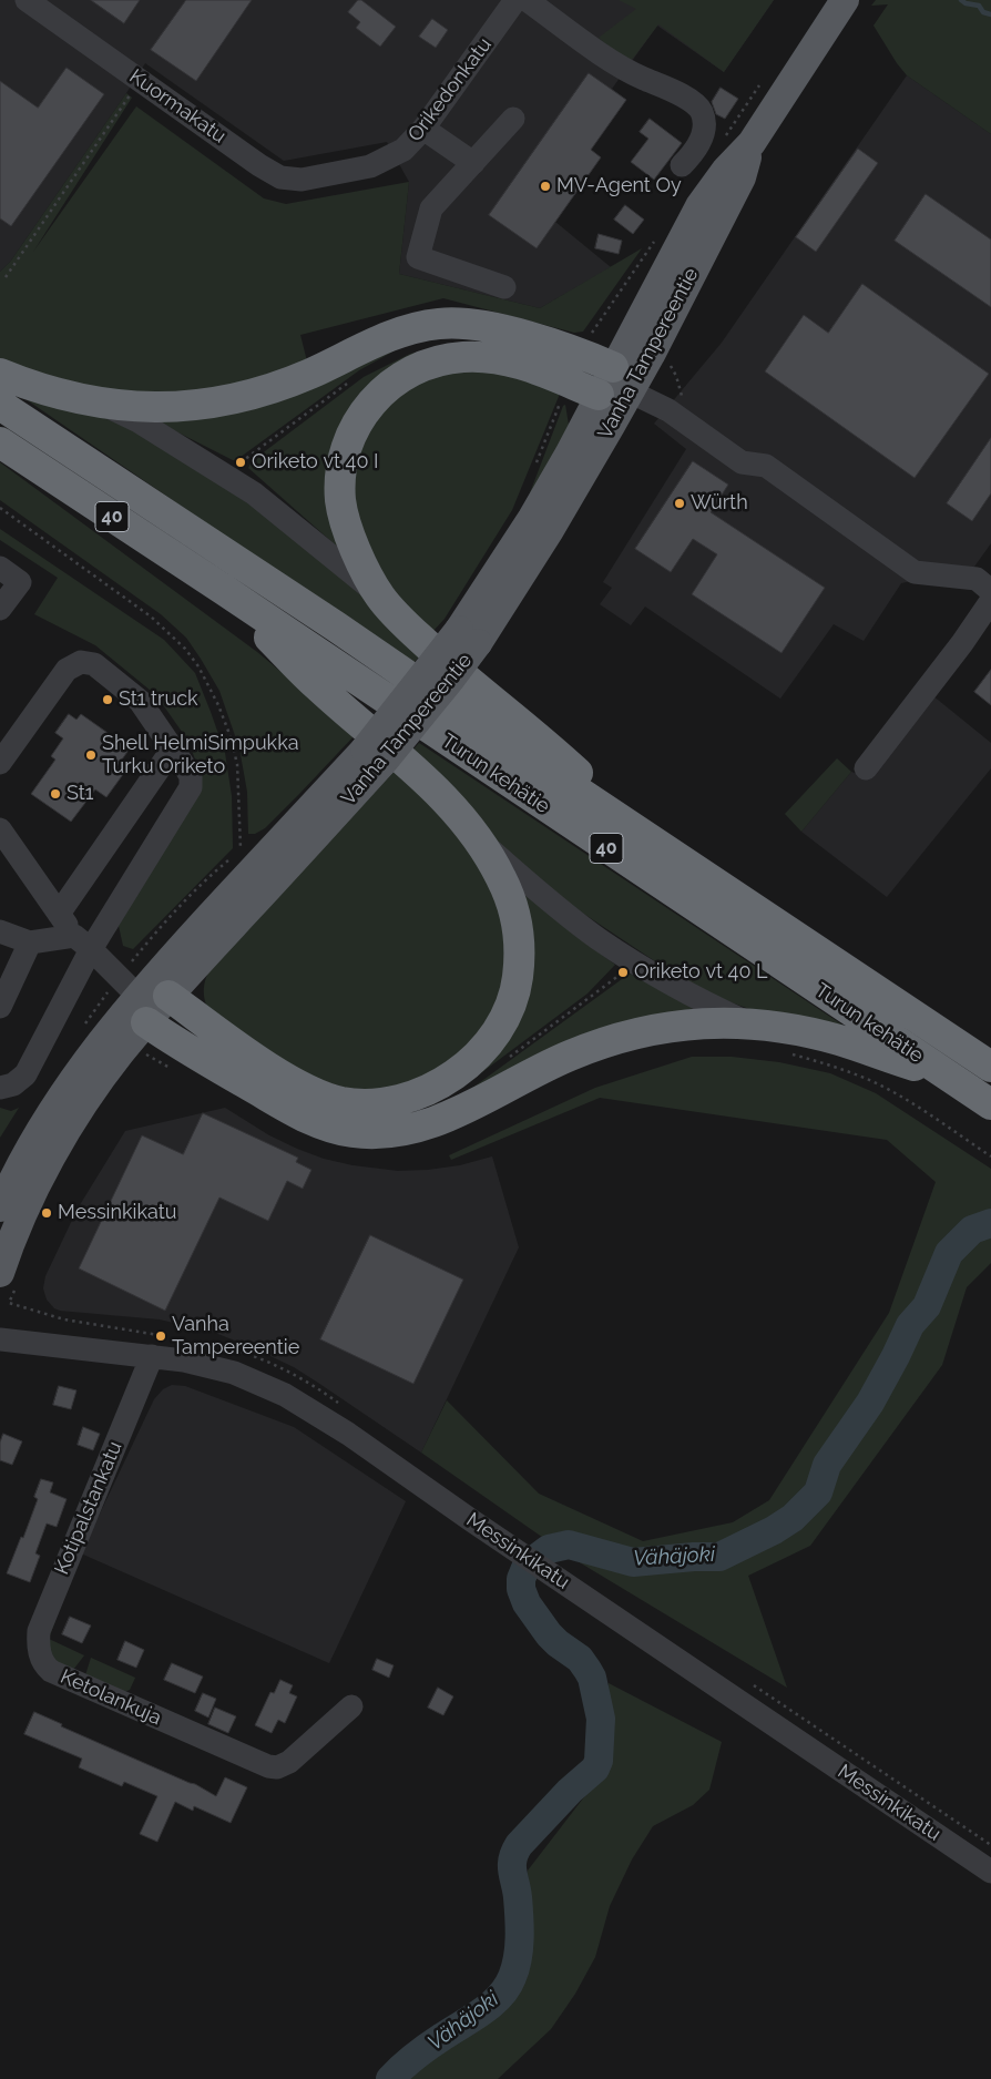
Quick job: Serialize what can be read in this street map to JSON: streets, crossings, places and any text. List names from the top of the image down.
{
  "streets": {
    "highway": ["40", "Turun kehätie"],
    "main road": ["Vanha Tampereentie"],
    "street": [
      "Orikedonkatu",
      "Kuormakatu",
      "Kotipalstankatu",
      "Messinkikatu",
      "Ketolankuja"
    ]
  },
  "crossings": [
    ["Orikedonkatu", "Kuormakatu"],
    ["Kotipalstankatu", "Messinkikatu"],
    ["Kotipalstankatu", "Ketolankuja"]
  ],
  "water": ["Vähäjoki"],
  "places": [
    "MV-Agent Oy",
    "Oriketo vt 40 I",
    "Würth",
    "St1 truck",
    "Shell HelmiSimpukka Turku Oriketo",
    "St1",
    "Oriketo vt 40 L",
    "Messinkikatu",
    "Vanha Tampereentie"
  ]
}
